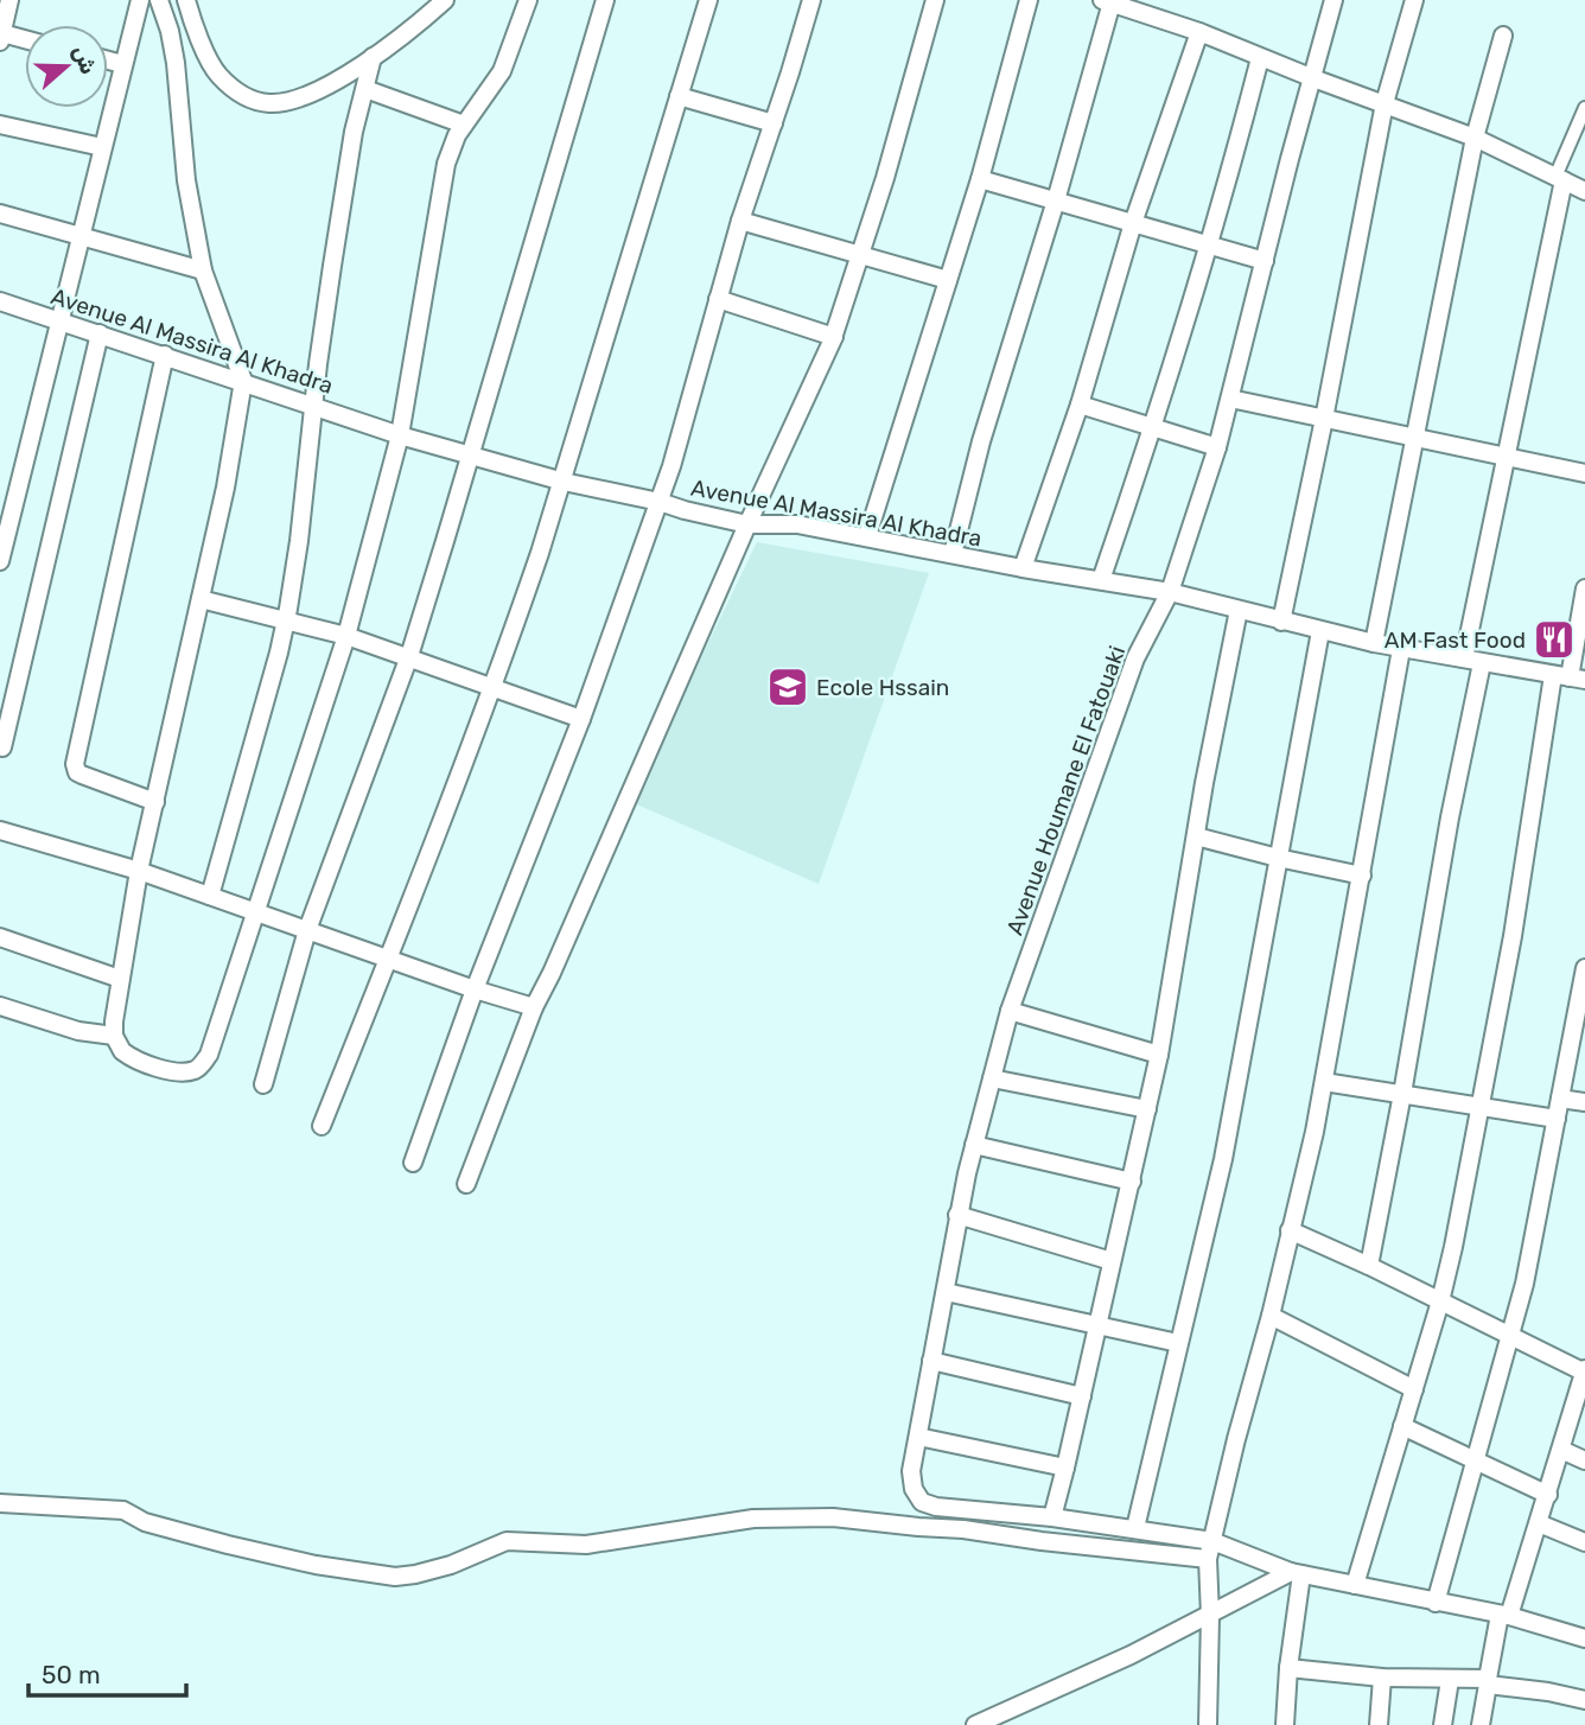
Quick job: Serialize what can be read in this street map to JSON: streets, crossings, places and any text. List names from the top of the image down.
{
  "streets": {
    "street": ["Avenue Al Massira Al Khadra", "Avenue Houmane El Fatouaki"]
  },
  "crossings": [
    ["Avenue Al Massira Al Khadra", "Avenue Houmane El Fatouaki"]
  ],
  "places": {
    "restaurant": ["AM Fast Food"],
    "school or university": ["Ecole Hssain"]
  },
  "scale_bar": "50 m",
  "north": "right"
}
